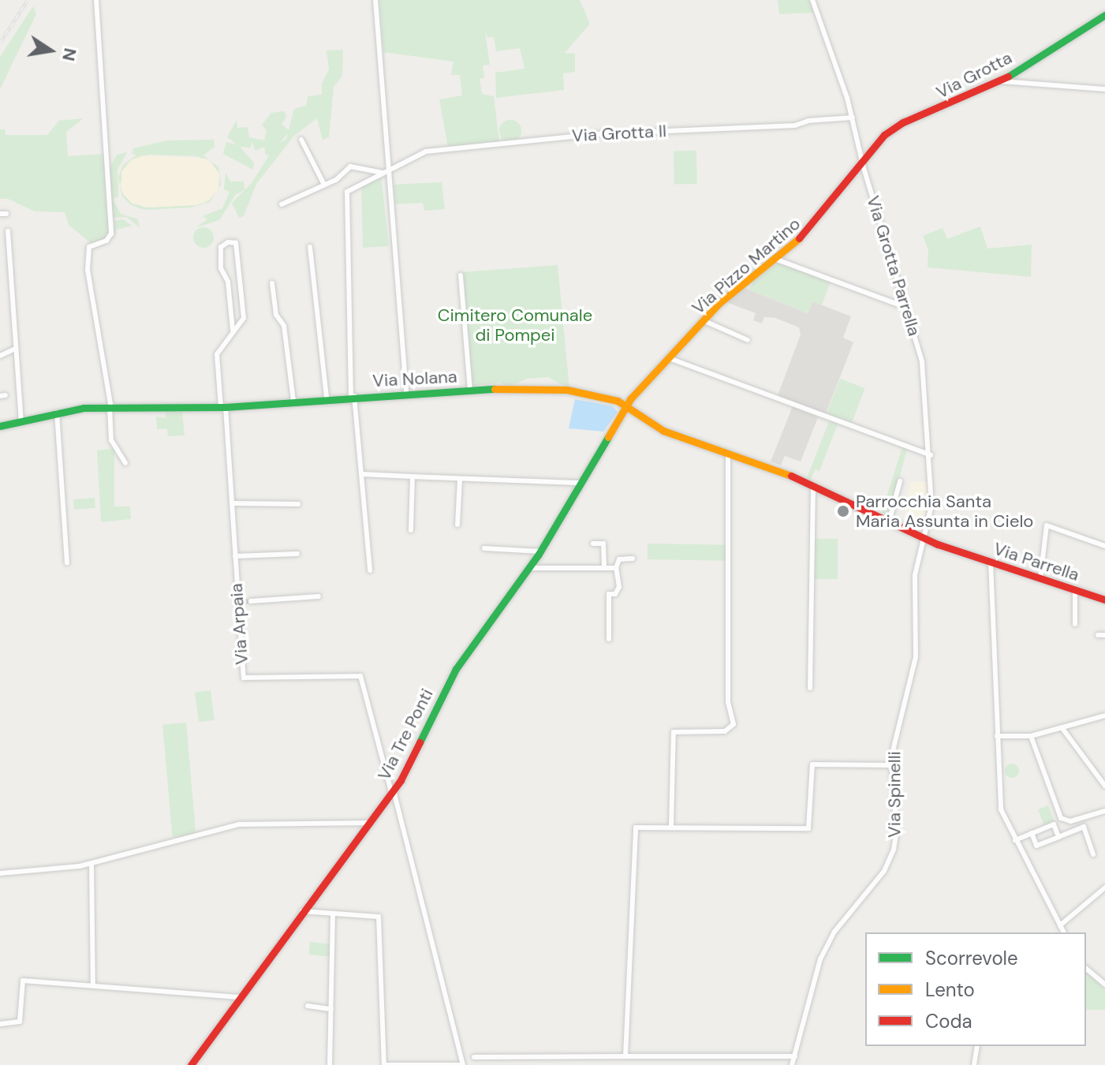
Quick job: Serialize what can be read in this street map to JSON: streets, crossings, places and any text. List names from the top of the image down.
{
  "streets": {
    "street": [
      "Via Grotta",
      "Via Grotta II",
      "Via Pizzo Martino",
      "Via Grotta Parrella",
      "Via Nolana",
      "Via Parrella",
      "Via Arpaia",
      "Via Tre Ponti",
      "Via Spinelli"
    ]
  },
  "crossings": [
    ["Via Grotta", "Via Pizzo Martino"],
    ["Via Grotta", "Via Grotta Parrella"],
    ["Via Grotta II", "Via Grotta Parrella"],
    ["Via Grotta II", "Via Nolana"],
    ["Via Pizzo Martino", "Via Grotta Parrella"],
    ["Via Pizzo Martino", "Via Nolana"],
    ["Via Pizzo Martino", "Via Tre Ponti"],
    ["Via Grotta Parrella", "Via Nolana"],
    ["Via Grotta Parrella", "Via Parrella"],
    ["Via Grotta Parrella", "Via Spinelli"],
    ["Via Nolana", "Via Parrella"],
    ["Via Nolana", "Via Arpaia"],
    ["Via Nolana", "Via Tre Ponti"],
    ["Via Nolana", "Via Spinelli"],
    ["Via Parrella", "Via Spinelli"],
    ["Via Arpaia", "Via Tre Ponti"]
  ],
  "parks": ["Cimitero Comunale di Pompei"],
  "places": ["Parrocchia Santa Maria Assunta in Cielo"],
  "legend": ["Scorrevole", "Lento", "Coda"],
  "north": "right"
}
